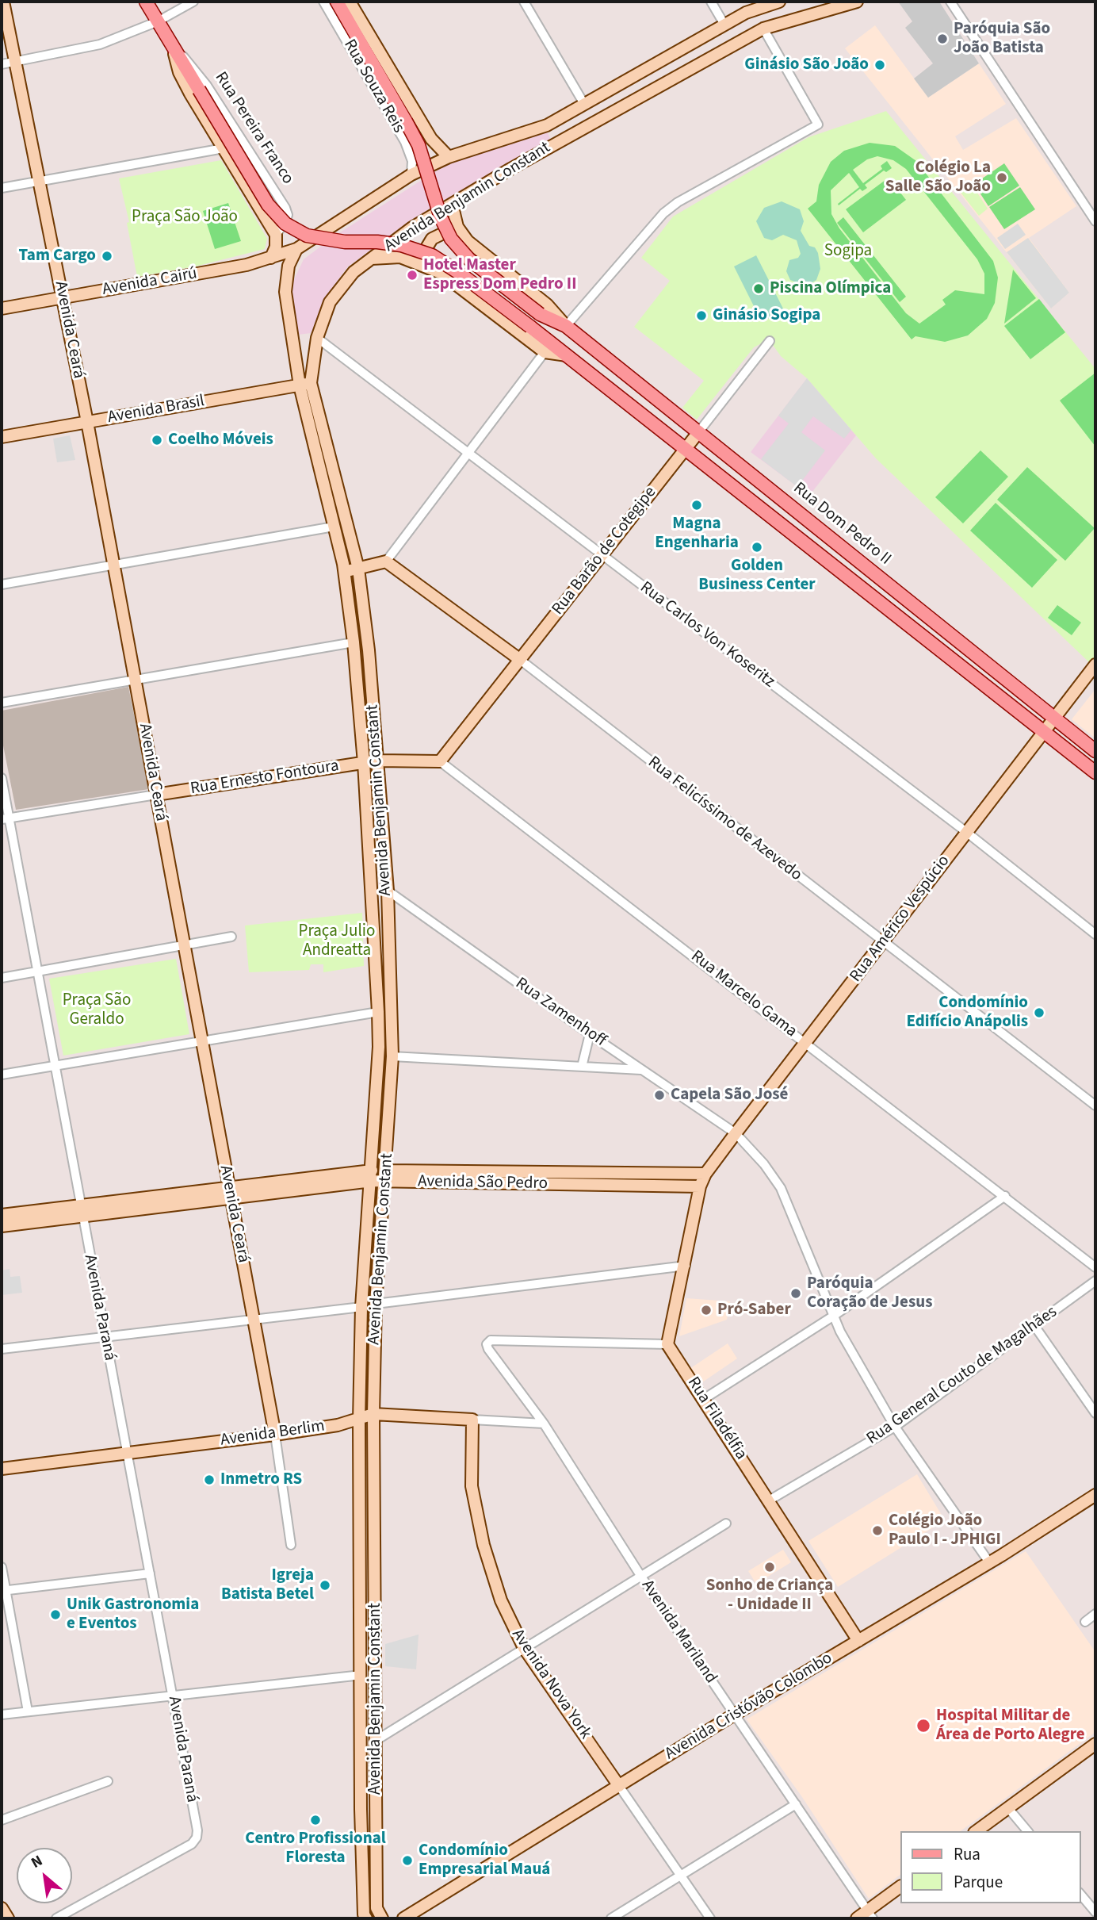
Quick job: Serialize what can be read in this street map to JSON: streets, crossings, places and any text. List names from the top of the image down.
{
  "streets": {
    "main road": [
      "Rua Souza Reis",
      "Rua Pereira Franco",
      "Avenida Benjamin Constant",
      "Avenida Cairú",
      "Avenida Ceará",
      "Avenida Brasil",
      "Rua Dom Pedro II",
      "Rua Barão de Cotegipe",
      "Rua Ernesto Fontoura",
      "Rua Felicíssimo de Azevedo",
      "Rua Américo Vespúcio",
      "Avenida São Pedro",
      "Rua Filadélfia",
      "Avenida Berlim",
      "Avenida Nova York",
      "Avenida Cristóvão Colombo"
    ],
    "street": [
      "Rua Carlos Von Koseritz",
      "Rua Marcelo Gama",
      "Rua Zamenhoff",
      "Avenida Paraná",
      "Rua General Couto de Magalhães",
      "Avenida Mariland"
    ]
  },
  "crossings": [
    ["Rua Souza Reis", "Avenida Benjamin Constant"],
    ["Rua Pereira Franco", "Avenida Cairú"],
    ["Avenida Benjamin Constant", "Avenida Cairú"],
    ["Avenida Benjamin Constant", "Avenida Brasil"],
    ["Avenida Benjamin Constant", "Rua Dom Pedro II"],
    ["Avenida Benjamin Constant", "Rua Carlos Von Koseritz"],
    ["Avenida Benjamin Constant", "Rua Ernesto Fontoura"],
    ["Avenida Benjamin Constant", "Rua Zamenhoff"],
    ["Avenida Benjamin Constant", "Avenida São Pedro"],
    ["Avenida Benjamin Constant", "Avenida Berlim"],
    ["Avenida Cairú", "Avenida Ceará"],
    ["Avenida Ceará", "Avenida Brasil"],
    ["Avenida Ceará", "Rua Ernesto Fontoura"],
    ["Avenida Ceará", "Avenida São Pedro"],
    ["Avenida Ceará", "Avenida Berlim"],
    ["Rua Dom Pedro II", "Rua Barão de Cotegipe"],
    ["Rua Dom Pedro II", "Rua Américo Vespúcio"],
    ["Rua Barão de Cotegipe", "Rua Carlos Von Koseritz"],
    ["Rua Barão de Cotegipe", "Rua Felicíssimo de Azevedo"],
    ["Rua Barão de Cotegipe", "Rua Marcelo Gama"],
    ["Rua Carlos Von Koseritz", "Rua Américo Vespúcio"],
    ["Rua Ernesto Fontoura", "Avenida Paraná"],
    ["Rua Felicíssimo de Azevedo", "Rua Américo Vespúcio"],
    ["Rua Américo Vespúcio", "Rua Marcelo Gama"],
    ["Rua Américo Vespúcio", "Rua Zamenhoff"],
    ["Rua Américo Vespúcio", "Avenida São Pedro"],
    ["Rua Zamenhoff", "Rua General Couto de Magalhães"],
    ["Rua Zamenhoff", "Avenida Cristóvão Colombo"],
    ["Avenida São Pedro", "Avenida Paraná"],
    ["Avenida Paraná", "Avenida Berlim"],
    ["Rua General Couto de Magalhães", "Rua Filadélfia"],
    ["Rua Filadélfia", "Avenida Mariland"],
    ["Rua Filadélfia", "Avenida Cristóvão Colombo"],
    ["Avenida Berlim", "Avenida Mariland"],
    ["Avenida Berlim", "Avenida Nova York"],
    ["Avenida Mariland", "Avenida Cristóvão Colombo"],
    ["Avenida Nova York", "Avenida Cristóvão Colombo"]
  ],
  "parks": [
    "Praça São João",
    "Sogipa",
    "Praça Julio Andreatta",
    "Praça São Geraldo"
  ],
  "places": [
    "Paróquia São João Batista",
    "Ginásio São João",
    "Colégio La Salle São João",
    "Tam Cargo",
    "Hotel Master Espress Dom Pedro II",
    "Piscina Olímpica",
    "Ginásio Sogipa",
    "Coelho Móveis",
    "Magna Engenharia",
    "Golden Business Center",
    "Condomínio Edifício Anápolis",
    "Capela São José",
    "Paróquia Coração de Jesus",
    "Pró-Saber",
    "Inmetro RS",
    "Colégio João Paulo I - JPHIGI",
    "Sonho de Criança - Unidade II",
    "Igreja Batista Betel",
    "Unik Gastronomia e Eventos",
    "Hospital Militar de Área de Porto Alegre",
    "Centro Profissional Floresta",
    "Condomínio Empresarial Mauá"
  ],
  "legend": ["Rua", "Parque"],
  "north": "top left"
}
